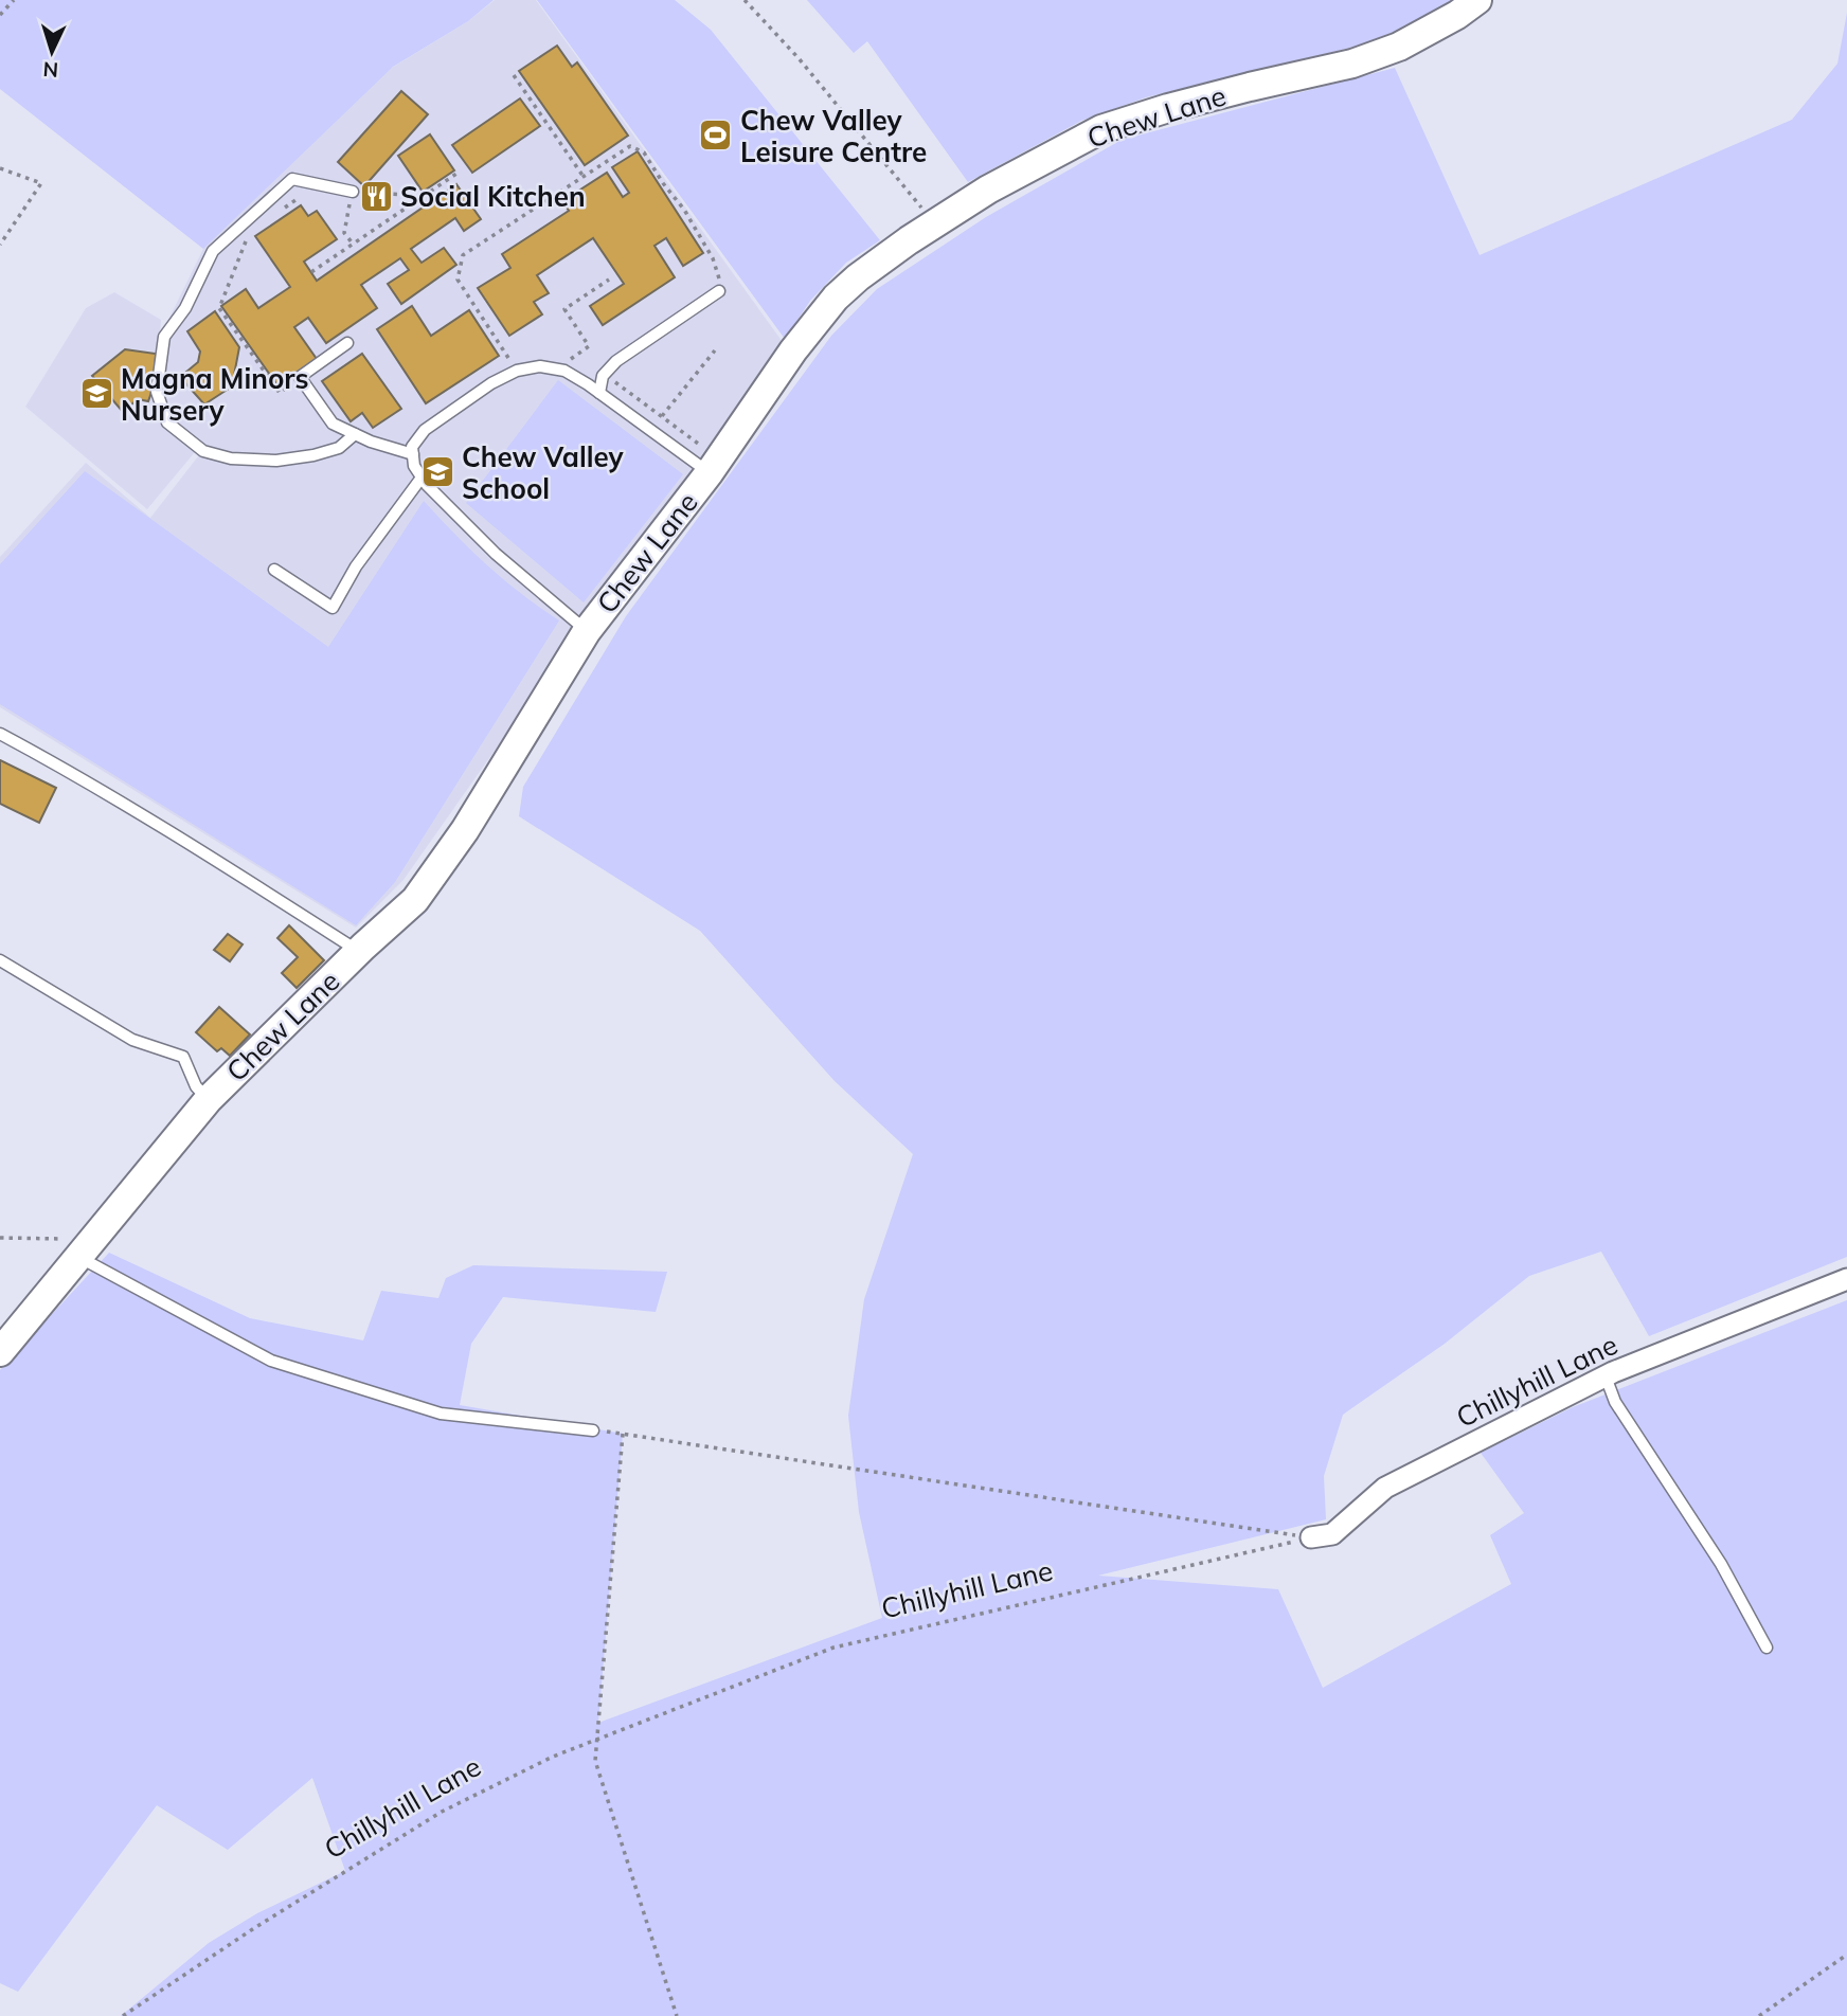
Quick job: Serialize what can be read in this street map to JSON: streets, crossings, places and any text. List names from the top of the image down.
{
  "streets": {
    "main road": ["Chew Lane"],
    "street": ["Chillyhill Lane"]
  },
  "places": {
    "sports": ["Chew Valley Leisure Centre"],
    "restaurant": ["Social Kitchen"],
    "school or university": ["Magna Minors Nursery", "Chew Valley School"]
  },
  "north": "bottom"
}
